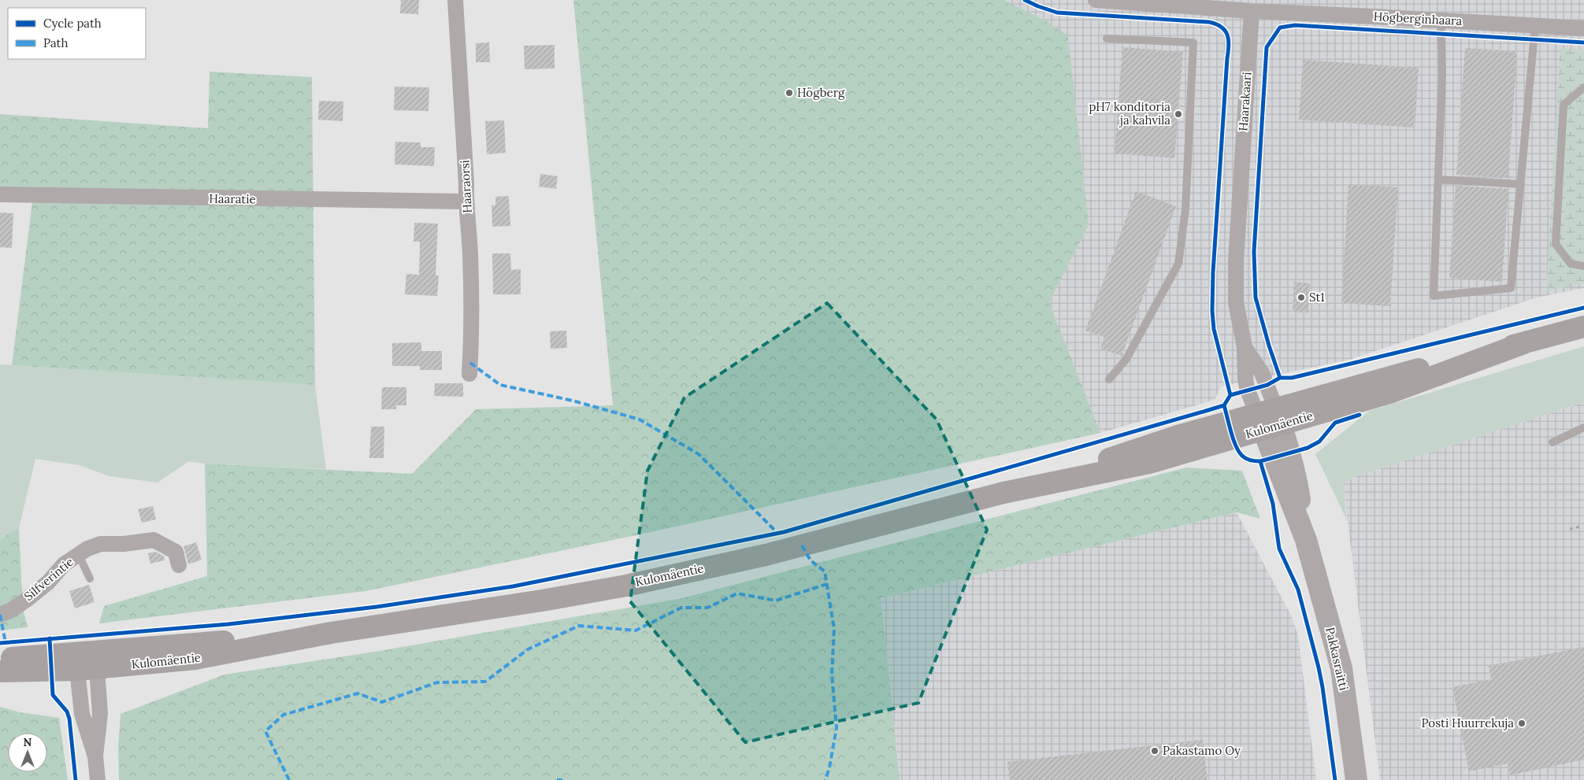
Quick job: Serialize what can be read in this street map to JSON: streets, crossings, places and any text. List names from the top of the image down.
{
  "streets": {
    "main road": ["Kulomäentie"],
    "street": [
      "Högberginhaara",
      "Haarakaari",
      "Haaraorsi",
      "Haaratie",
      "Silfverintie",
      "Pakkasraitti"
    ]
  },
  "crossings": [
    ["Högberginhaara", "Haarakaari"],
    ["Haarakaari", "Kulomäentie"],
    ["Haarakaari", "Pakkasraitti"],
    ["Haaraorsi", "Haaratie"],
    ["Kulomäentie", "Pakkasraitti"]
  ],
  "places": [
    "Högberg",
    "pH7 konditoria ja kahvila",
    "St1",
    "Posti Huurrekuja",
    "Pakastamo Oy"
  ],
  "legend": ["Cycle path", "Path"],
  "north": "top"
}
